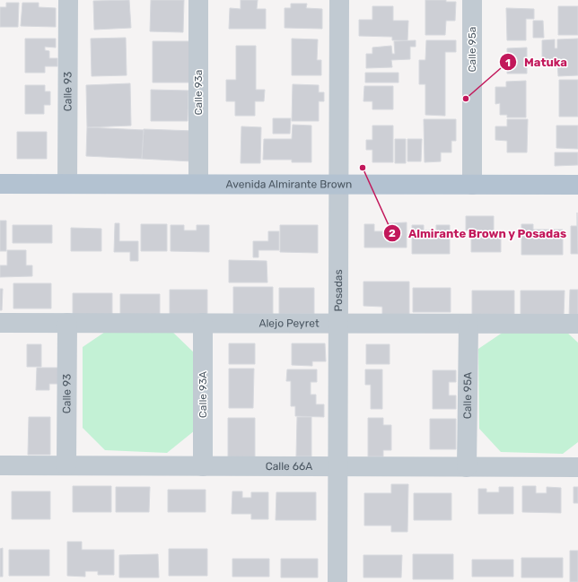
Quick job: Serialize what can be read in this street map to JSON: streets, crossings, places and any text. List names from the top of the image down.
{
  "streets": {
    "main road": ["Avenida Almirante Brown"],
    "street": [
      "Calle 95a",
      "Calle 93",
      "Calle 93a",
      "Posadas",
      "Alejo Peyret",
      "Calle 93A",
      "Calle 95A",
      "Calle 66A"
    ]
  },
  "crossings": [
    ["Calle 95a", "Avenida Almirante Brown"],
    ["Calle 93", "Avenida Almirante Brown"],
    ["Calle 93", "Alejo Peyret"],
    ["Calle 93", "Calle 66A"],
    ["Calle 93a", "Avenida Almirante Brown"],
    ["Avenida Almirante Brown", "Posadas"],
    ["Posadas", "Alejo Peyret"],
    ["Posadas", "Calle 66A"],
    ["Alejo Peyret", "Calle 93A"],
    ["Alejo Peyret", "Calle 95A"],
    ["Calle 93A", "Calle 66A"],
    ["Calle 95A", "Calle 66A"]
  ],
  "places": ["Matuka", "Almirante Brown y Posadas"]
}
